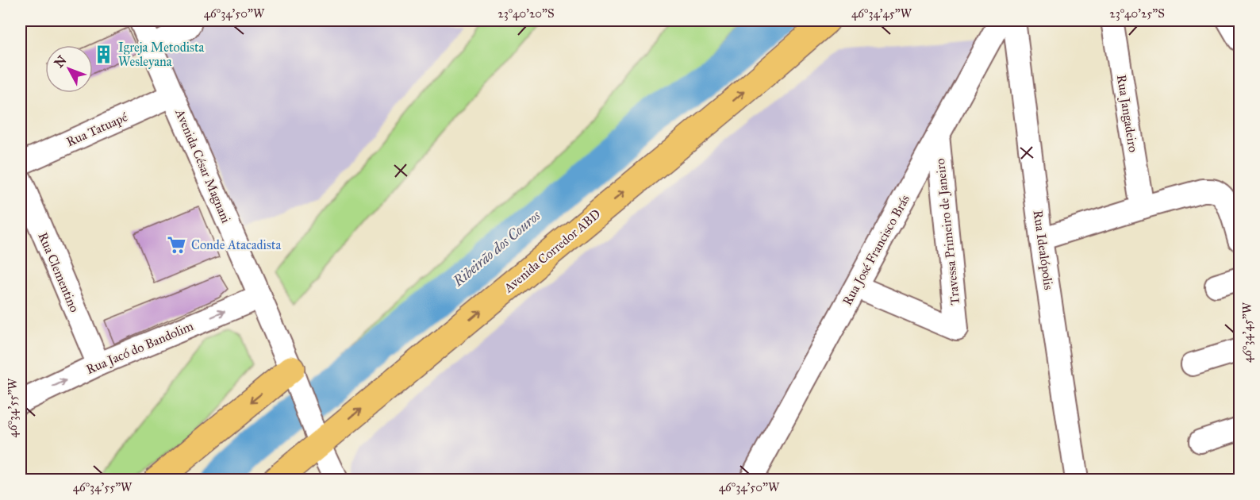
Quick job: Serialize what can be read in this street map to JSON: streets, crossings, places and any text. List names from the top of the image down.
{
  "streets": {
    "highway": ["Avenida Corredor ABD"],
    "street": [
      "Rua Jangadeiro",
      "Rua Tatuapé",
      "Avenida César Magnani",
      "Travessa Primeiro de Janeiro",
      "Rua José Francisco Brás",
      "Rua Idealópolis",
      "Rua Clementino",
      "Rua Jacó do Bandolim"
    ]
  },
  "crossings": [
    ["Rua Tatuapé", "Avenida César Magnani"],
    ["Avenida César Magnani", "Avenida Corredor ABD"],
    ["Avenida César Magnani", "Rua Jacó do Bandolim"],
    ["Travessa Primeiro de Janeiro", "Rua José Francisco Brás"],
    ["Rua Clementino", "Rua Jacó do Bandolim"]
  ],
  "one_way": ["Avenida Corredor ABD", "Rua Jacó do Bandolim"],
  "water": ["Ribeirão dos Couros"],
  "places": {
    "building": ["Igreja Metodista Wesleyana"],
    "supermarket": ["Conde Atacadista"]
  },
  "north": "top left",
  "coordinates": [
    "46°34'50\"W",
    "23°40'20\"S",
    "46°34'45\"W",
    "23°40'25\"S",
    "46°34'55\"W"
  ]
}
